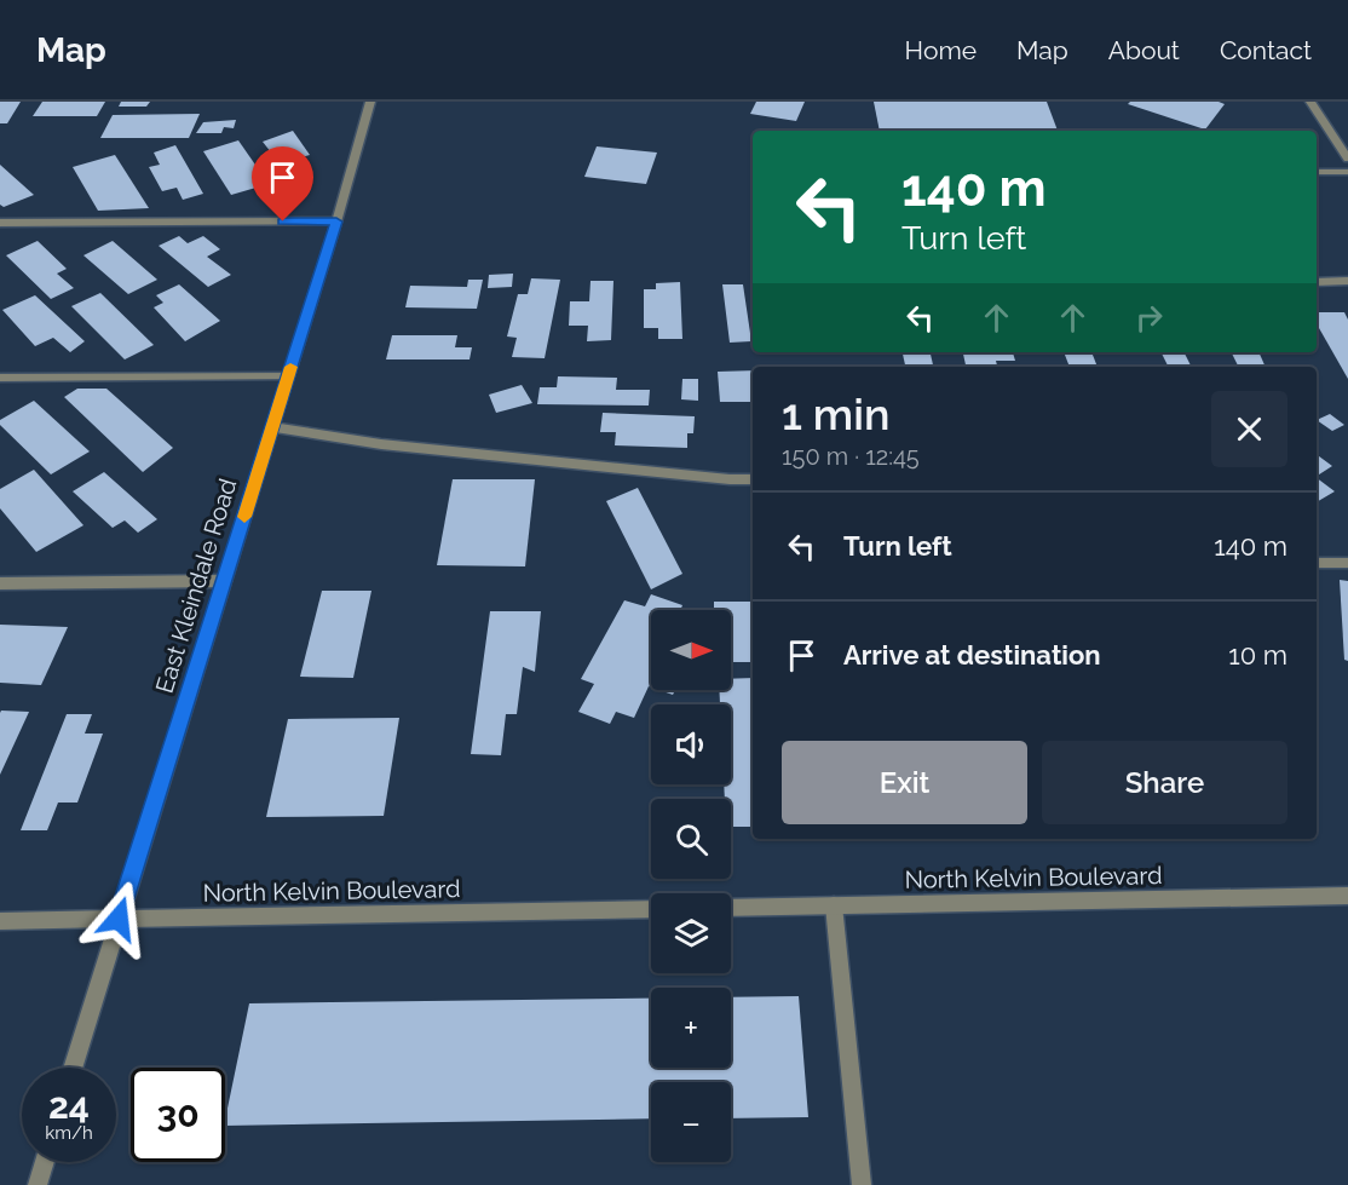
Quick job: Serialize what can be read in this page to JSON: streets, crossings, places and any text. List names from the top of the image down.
{
  "streets": {
    "street": ["East Kleindale Road", "North Kelvin Boulevard"]
  },
  "crossings": [
    ["East Kleindale Road", "North Kelvin Boulevard"]
  ],
  "north": "right",
  "page": {
    "header": "Map",
    "nav": [
      "Home",
      "Map",
      "About",
      "Contact"
    ],
    "turn": ["140 m", "Turn left"],
    "heading": ["1 min", "150 m · 12:45"],
    "list": [
      {
        "name": "Turn left",
        "value": "140 m"
      },
      {
        "name": "Arrive at destination",
        "value": "10 m"
      }
    ],
    "map_buttons": ["+", "−"],
    "buttons": ["Exit", "Share"],
    "speed": "24 km/h",
    "limit": "30"
  }
}
